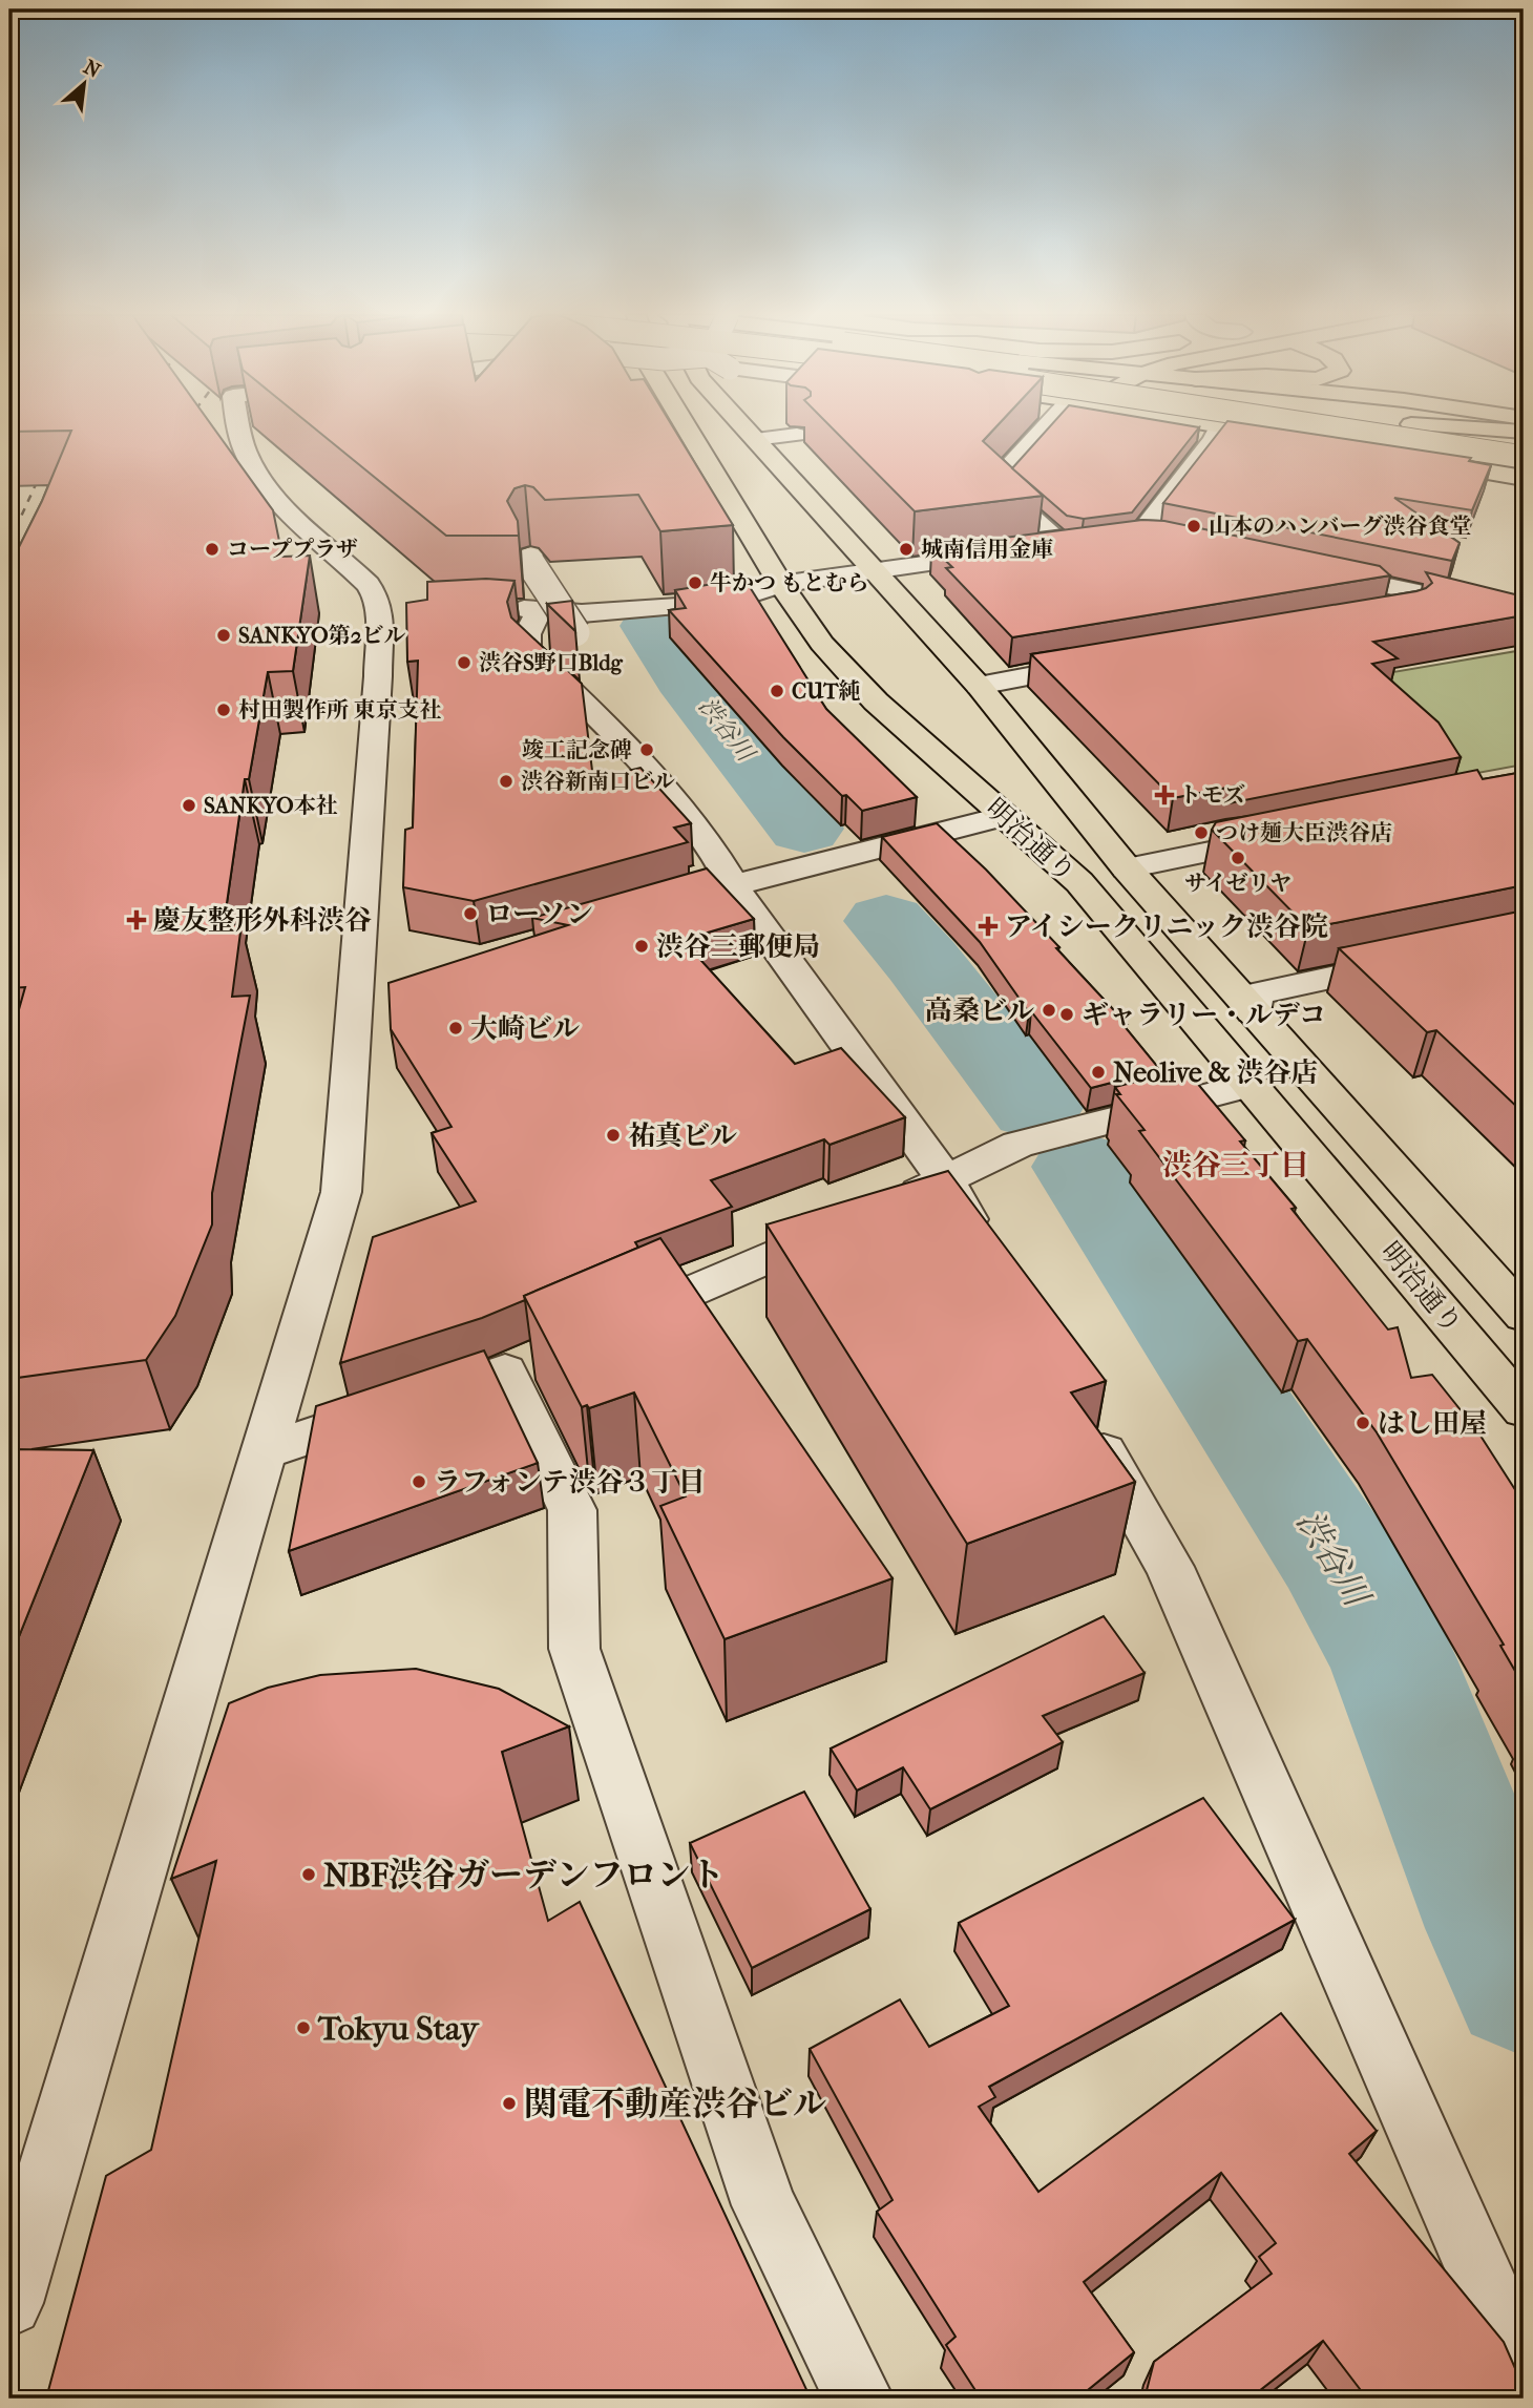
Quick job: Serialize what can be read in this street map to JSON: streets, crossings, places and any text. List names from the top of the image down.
{
  "streets": {
    "main road": ["明治通り"]
  },
  "districts": ["渋谷三丁目"],
  "water": ["渋谷川"],
  "places": {
    "other": [
      "山本のハンバーグ渋谷食堂",
      "コーププラザ",
      "城南信用金庫",
      "牛かつ もとむら",
      "SANKYO第2ビル",
      "渋谷S野口Bldg",
      "CUT純",
      "村田製作所 東京支社",
      "竣工記念碑",
      "渋谷新南口ビル",
      "SANKYO本社",
      "つけ麺大臣渋谷店",
      "サイゼリヤ",
      "ローソン",
      "渋谷三郵便局",
      "高桑ビル",
      "ギャラリー・ルデコ",
      "大崎ビル",
      "Neolive & 渋谷店",
      "祐真ビル",
      "はし田屋",
      "ラフォンテ渋谷３丁目",
      "NBF渋谷ガーデンフロント",
      "Tokyu Stay",
      "関電不動産渋谷ビル"
    ],
    "health": ["トモズ", "慶友整形外科渋谷", "アイシークリニック渋谷院"]
  },
  "north": "top right"
}
